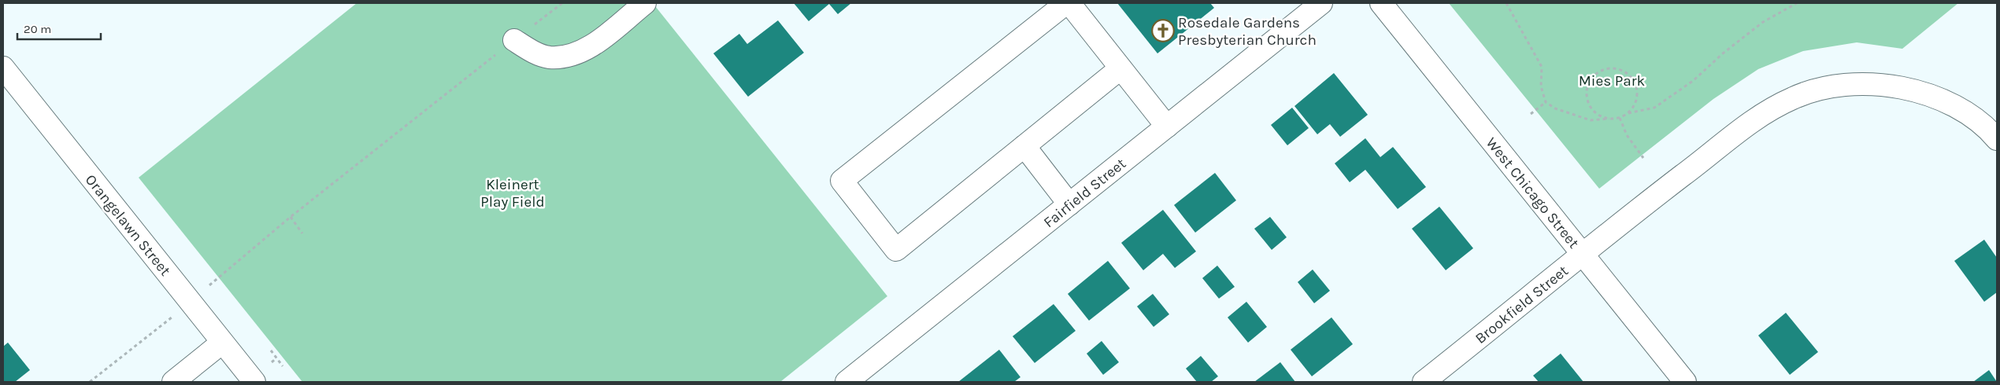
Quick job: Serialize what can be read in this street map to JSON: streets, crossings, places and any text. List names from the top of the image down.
{
  "streets": {
    "street": [
      "Fairfield Street",
      "West Chicago Street",
      "Orangelawn Street",
      "Brookfield Street"
    ]
  },
  "crossings": [
    ["West Chicago Street", "Brookfield Street"]
  ],
  "parks": ["Mies Park", "Kleinert Play Field"],
  "places": {
    "church": ["Rosedale Gardens Presbyterian Church"]
  },
  "scale_bar": "20 m"
}
